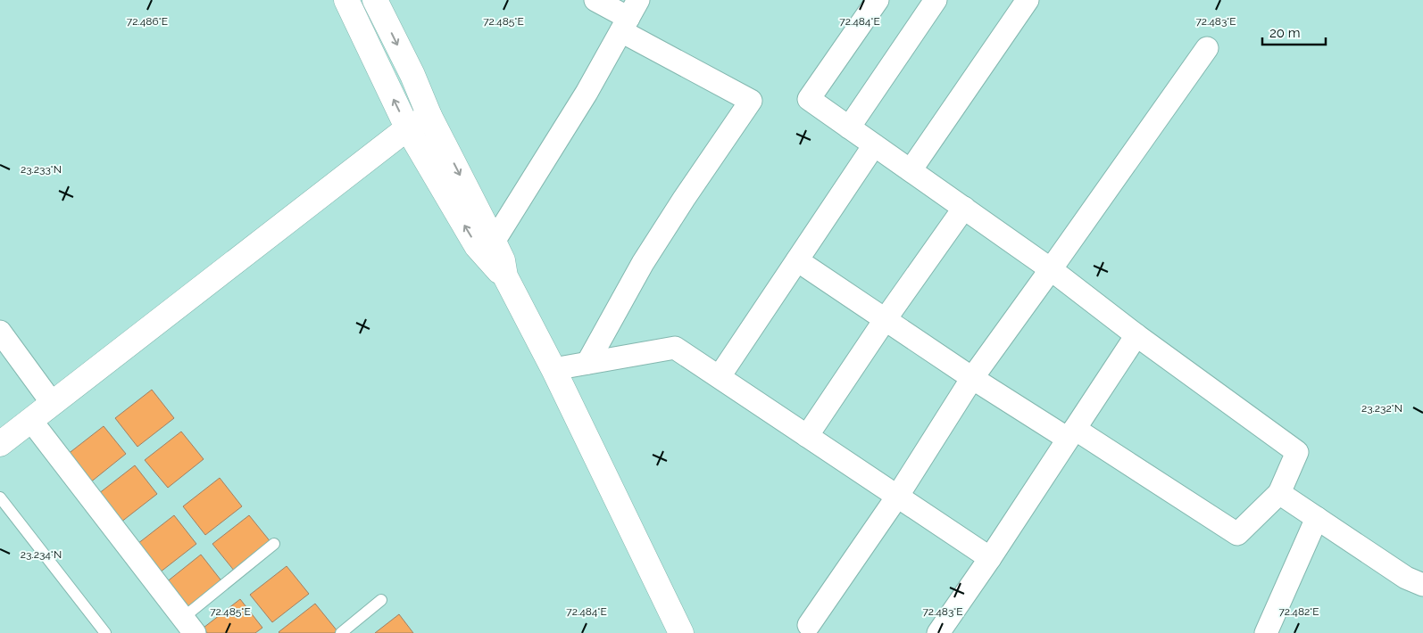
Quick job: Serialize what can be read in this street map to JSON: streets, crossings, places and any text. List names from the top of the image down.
{
  "scale_bar": "20 m",
  "coordinates": [
    "72.486°E",
    "72.485°E",
    "72.484°E",
    "72.483°E",
    "23.233°N",
    "23.232°N",
    "23.234°N",
    "72.482°E"
  ]
}
